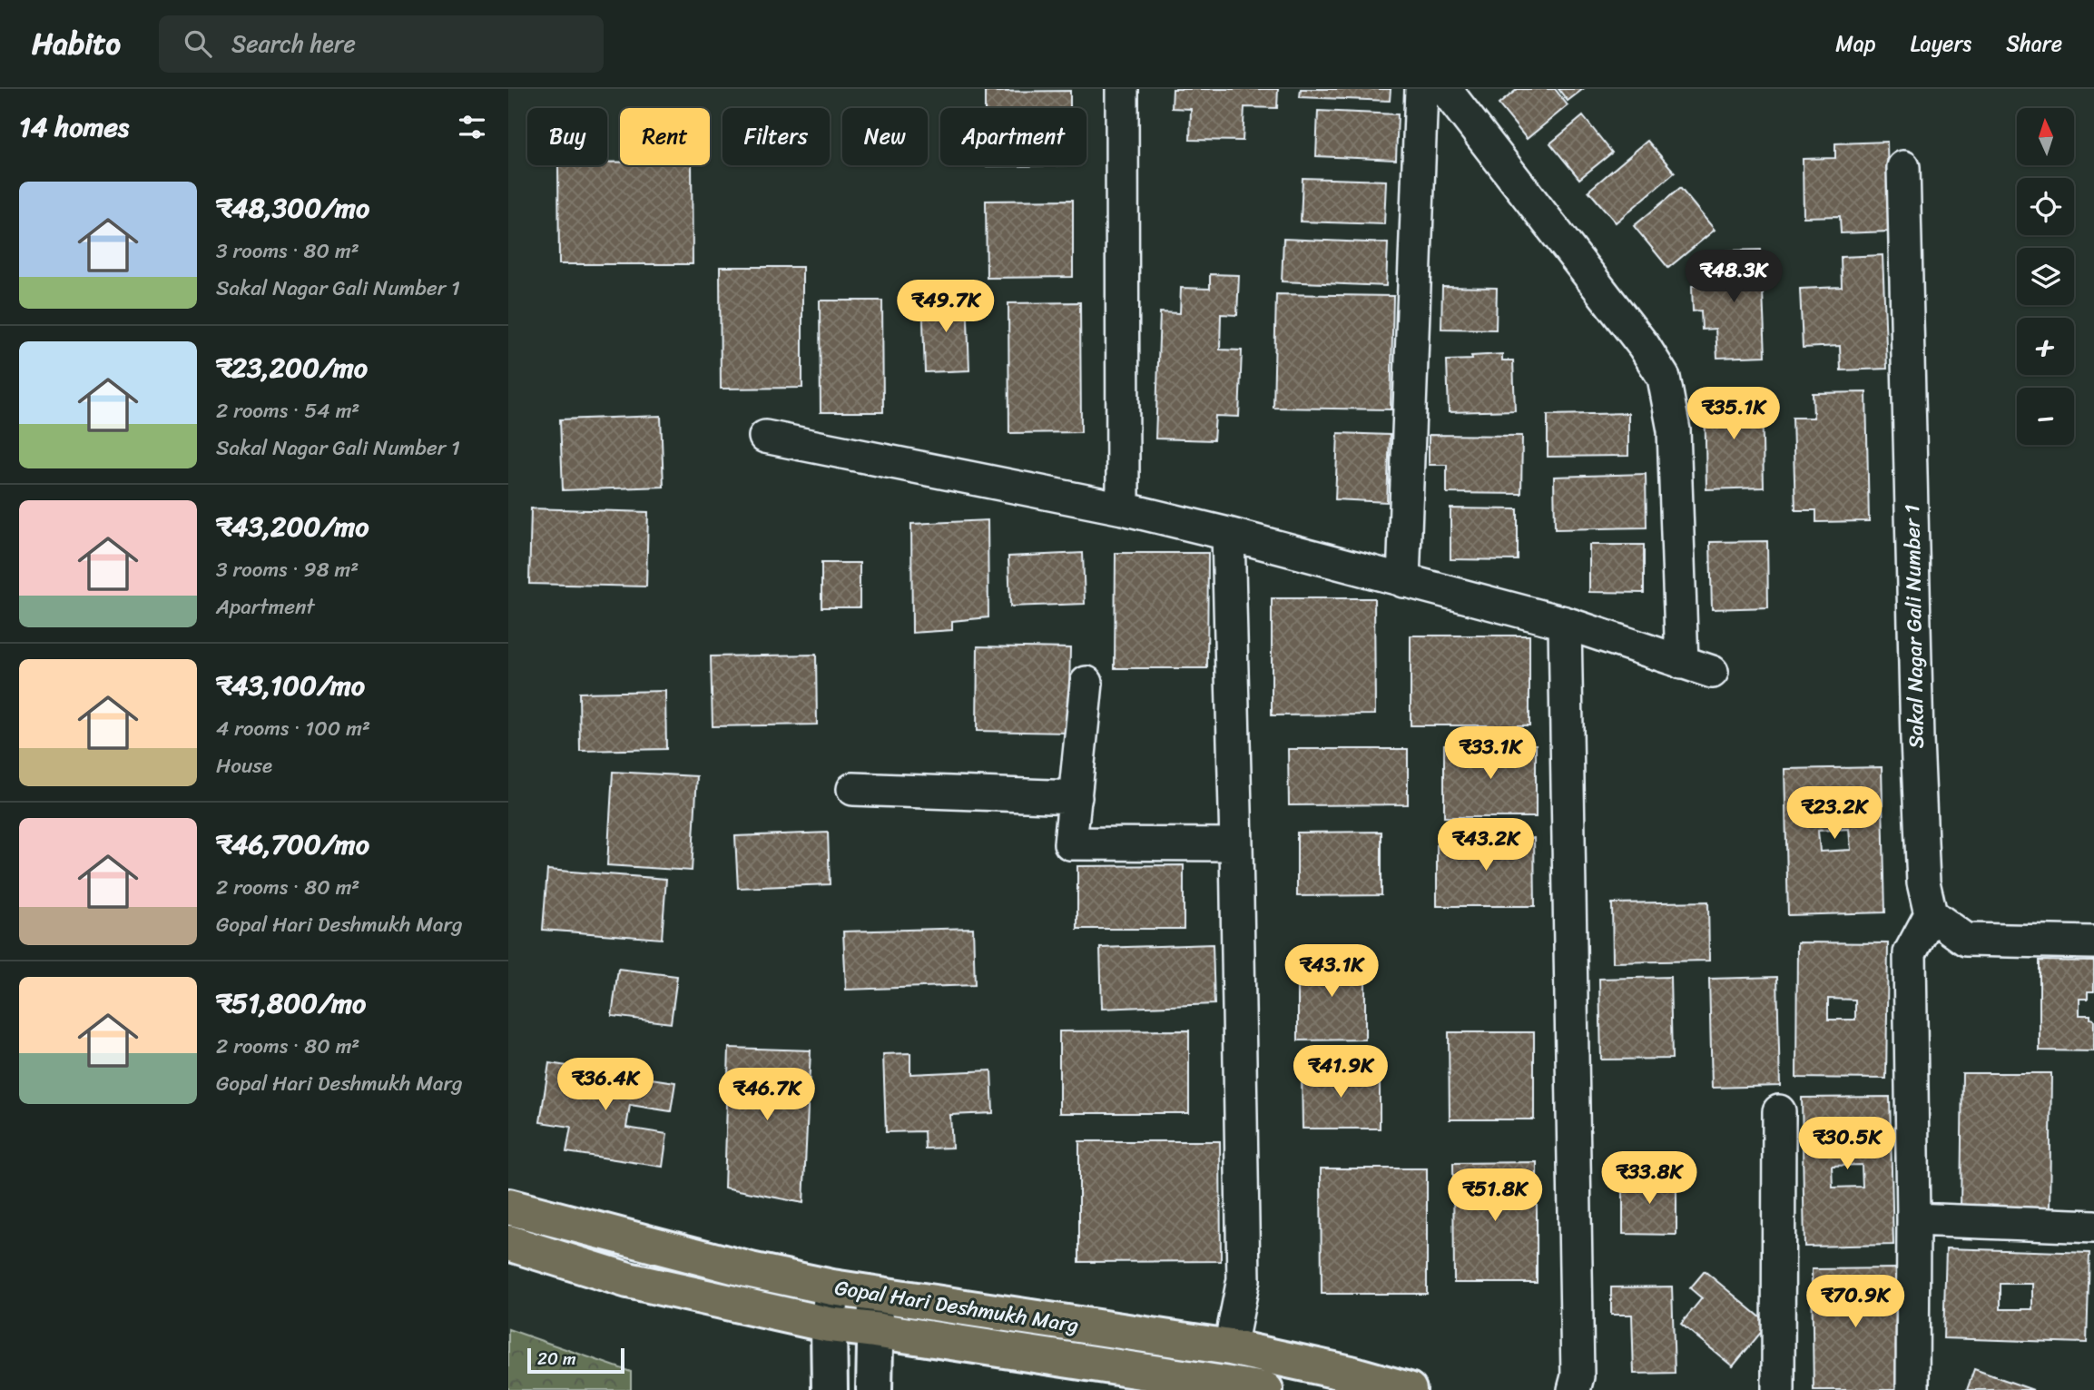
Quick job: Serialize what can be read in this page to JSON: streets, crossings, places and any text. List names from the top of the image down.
{
  "streets": {
    "main road": ["Gopal Hari Deshmukh Marg"],
    "street": ["Sakal Nagar Gali Number 1"]
  },
  "scale_bar": "20 m",
  "north": "top",
  "page": {
    "header": "Habito",
    "search": "Search here",
    "nav": ["Map", "Layers", "Share"],
    "heading": "14 homes",
    "map_buttons": ["+", "−"],
    "chip": [
      "Buy",
      "Rent",
      "Filters",
      "New",
      "Apartment"
    ],
    "list": [
      {
        "name": "₹48,300/mo",
        "note": "3 rooms · 80 m² · Sakal Nagar Gali Number 1"
      },
      {
        "name": "₹23,200/mo",
        "note": "2 rooms · 54 m² · Sakal Nagar Gali Number 1"
      },
      {
        "name": "₹43,200/mo",
        "note": "3 rooms · 98 m² · Apartment"
      },
      {
        "name": "₹43,100/mo",
        "note": "4 rooms · 100 m² · House"
      },
      {
        "name": "₹46,700/mo",
        "note": "2 rooms · 80 m² · Gopal Hari Deshmukh Marg"
      },
      {
        "name": "₹51,800/mo",
        "note": "2 rooms · 80 m² · Gopal Hari Deshmukh Marg"
      }
    ],
    "price": [
      "₹48.3K",
      "₹49.7K",
      "₹35.1K",
      "₹33.1K",
      "₹23.2K",
      "₹43.2K",
      "₹43.1K",
      "₹41.9K",
      "₹36.4K",
      "₹46.7K",
      "₹30.5K",
      "₹33.8K",
      "₹51.8K",
      "₹70.9K"
    ],
    "scale": "20 m"
  }
}
